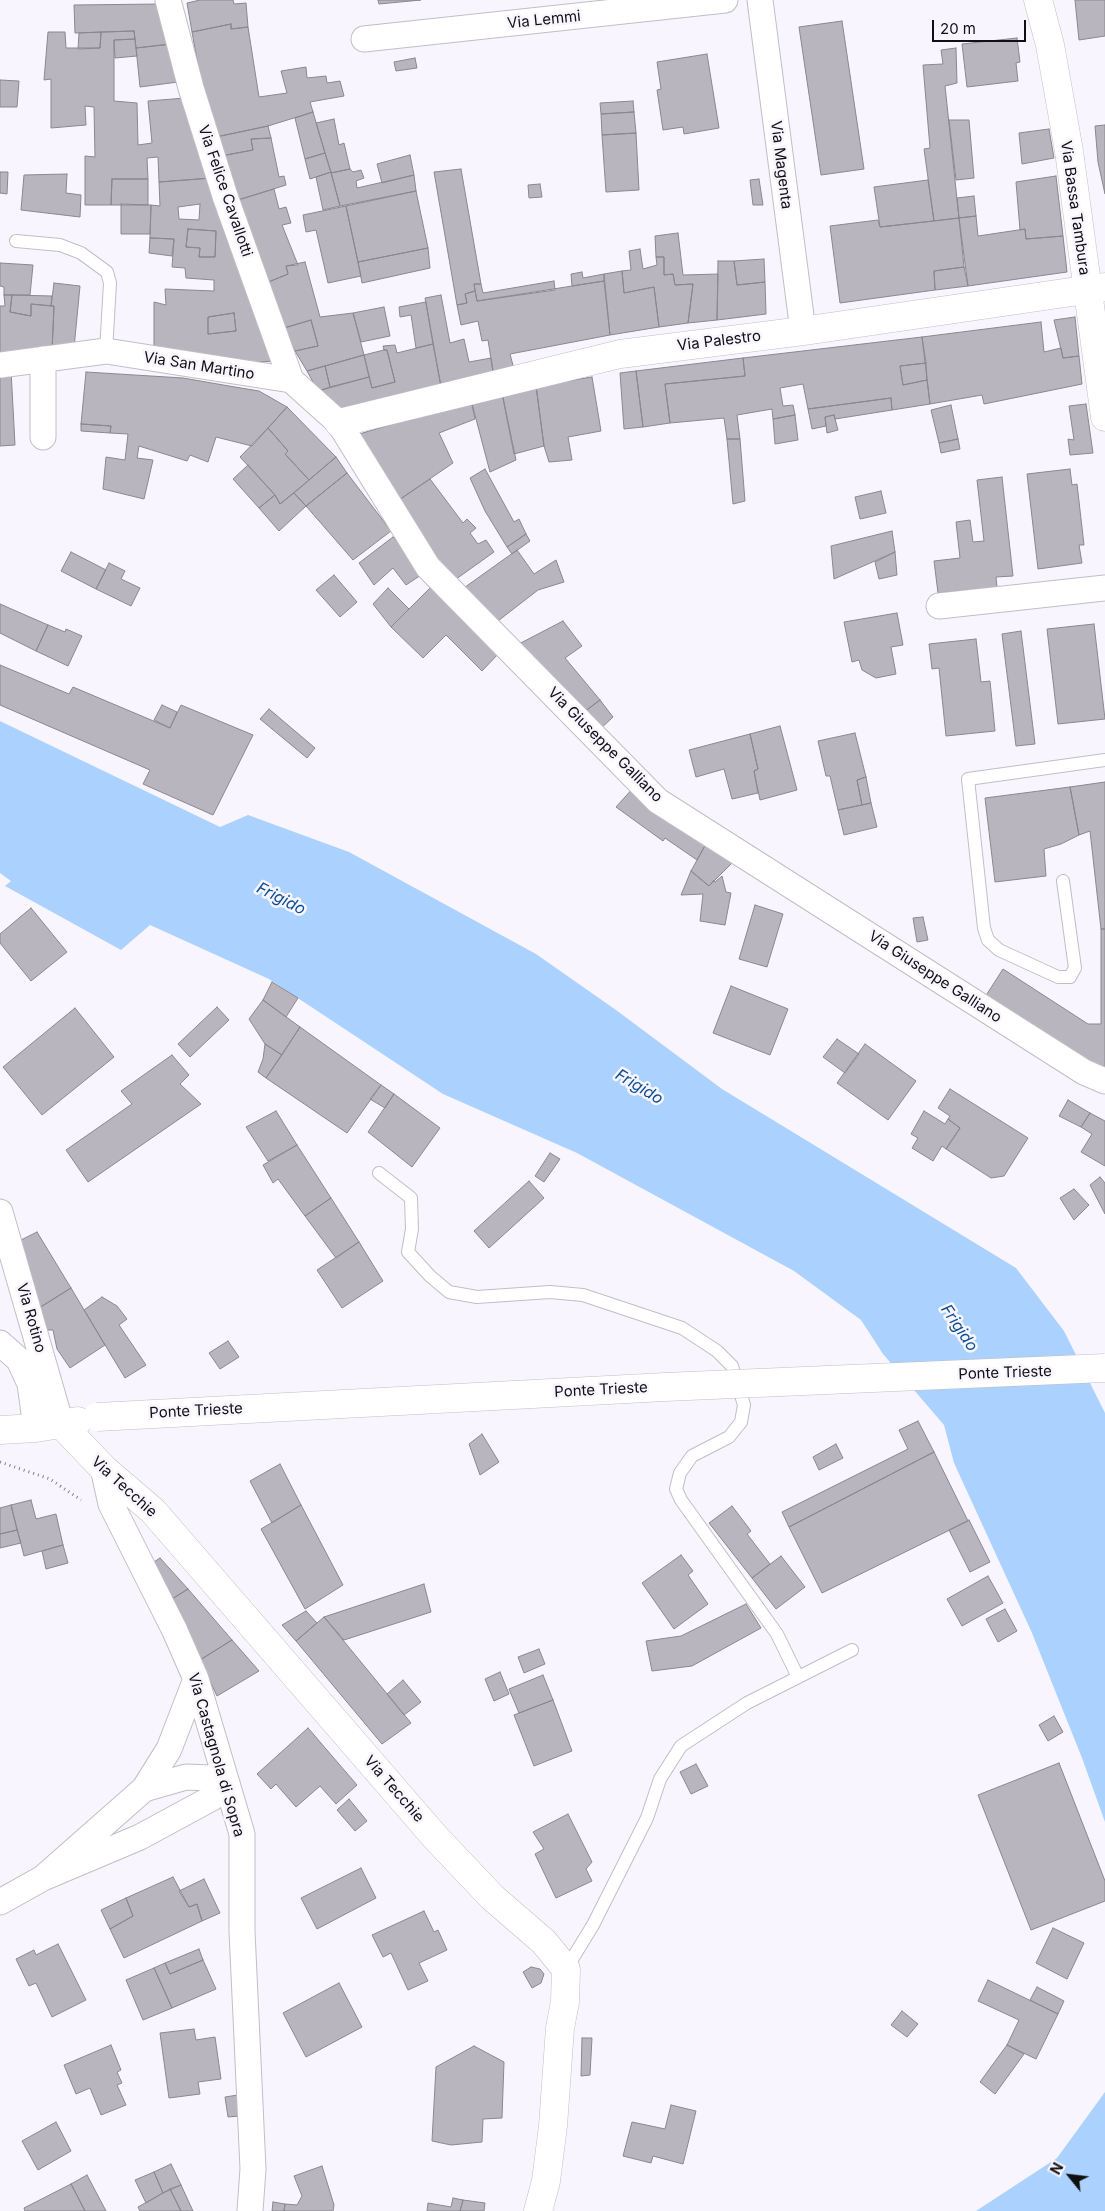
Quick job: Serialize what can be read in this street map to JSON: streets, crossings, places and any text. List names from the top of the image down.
{
  "streets": {
    "street": [
      "Via Lemmi",
      "Via Magenta",
      "Via Felice Cavallotti",
      "Via Bassa Tambura",
      "Via Palestro",
      "Via San Martino",
      "Via Giuseppe Galliano",
      "Via Rotino",
      "Ponte Trieste",
      "Via Tecchie",
      "Via Castagnola di Sopra"
    ]
  },
  "crossings": [
    ["Via Magenta", "Via Palestro"],
    ["Via Felice Cavallotti", "Via San Martino"],
    ["Via Felice Cavallotti", "Via Giuseppe Galliano"],
    ["Via Bassa Tambura", "Via Palestro"],
    ["Via Palestro", "Via Giuseppe Galliano"],
    ["Via San Martino", "Via Giuseppe Galliano"],
    ["Via Rotino", "Ponte Trieste"],
    ["Via Rotino", "Via Tecchie"],
    ["Ponte Trieste", "Via Tecchie"],
    ["Via Tecchie", "Via Castagnola di Sopra"]
  ],
  "water": ["Frigido"],
  "scale_bar": "20 m",
  "north": "top left"
}
